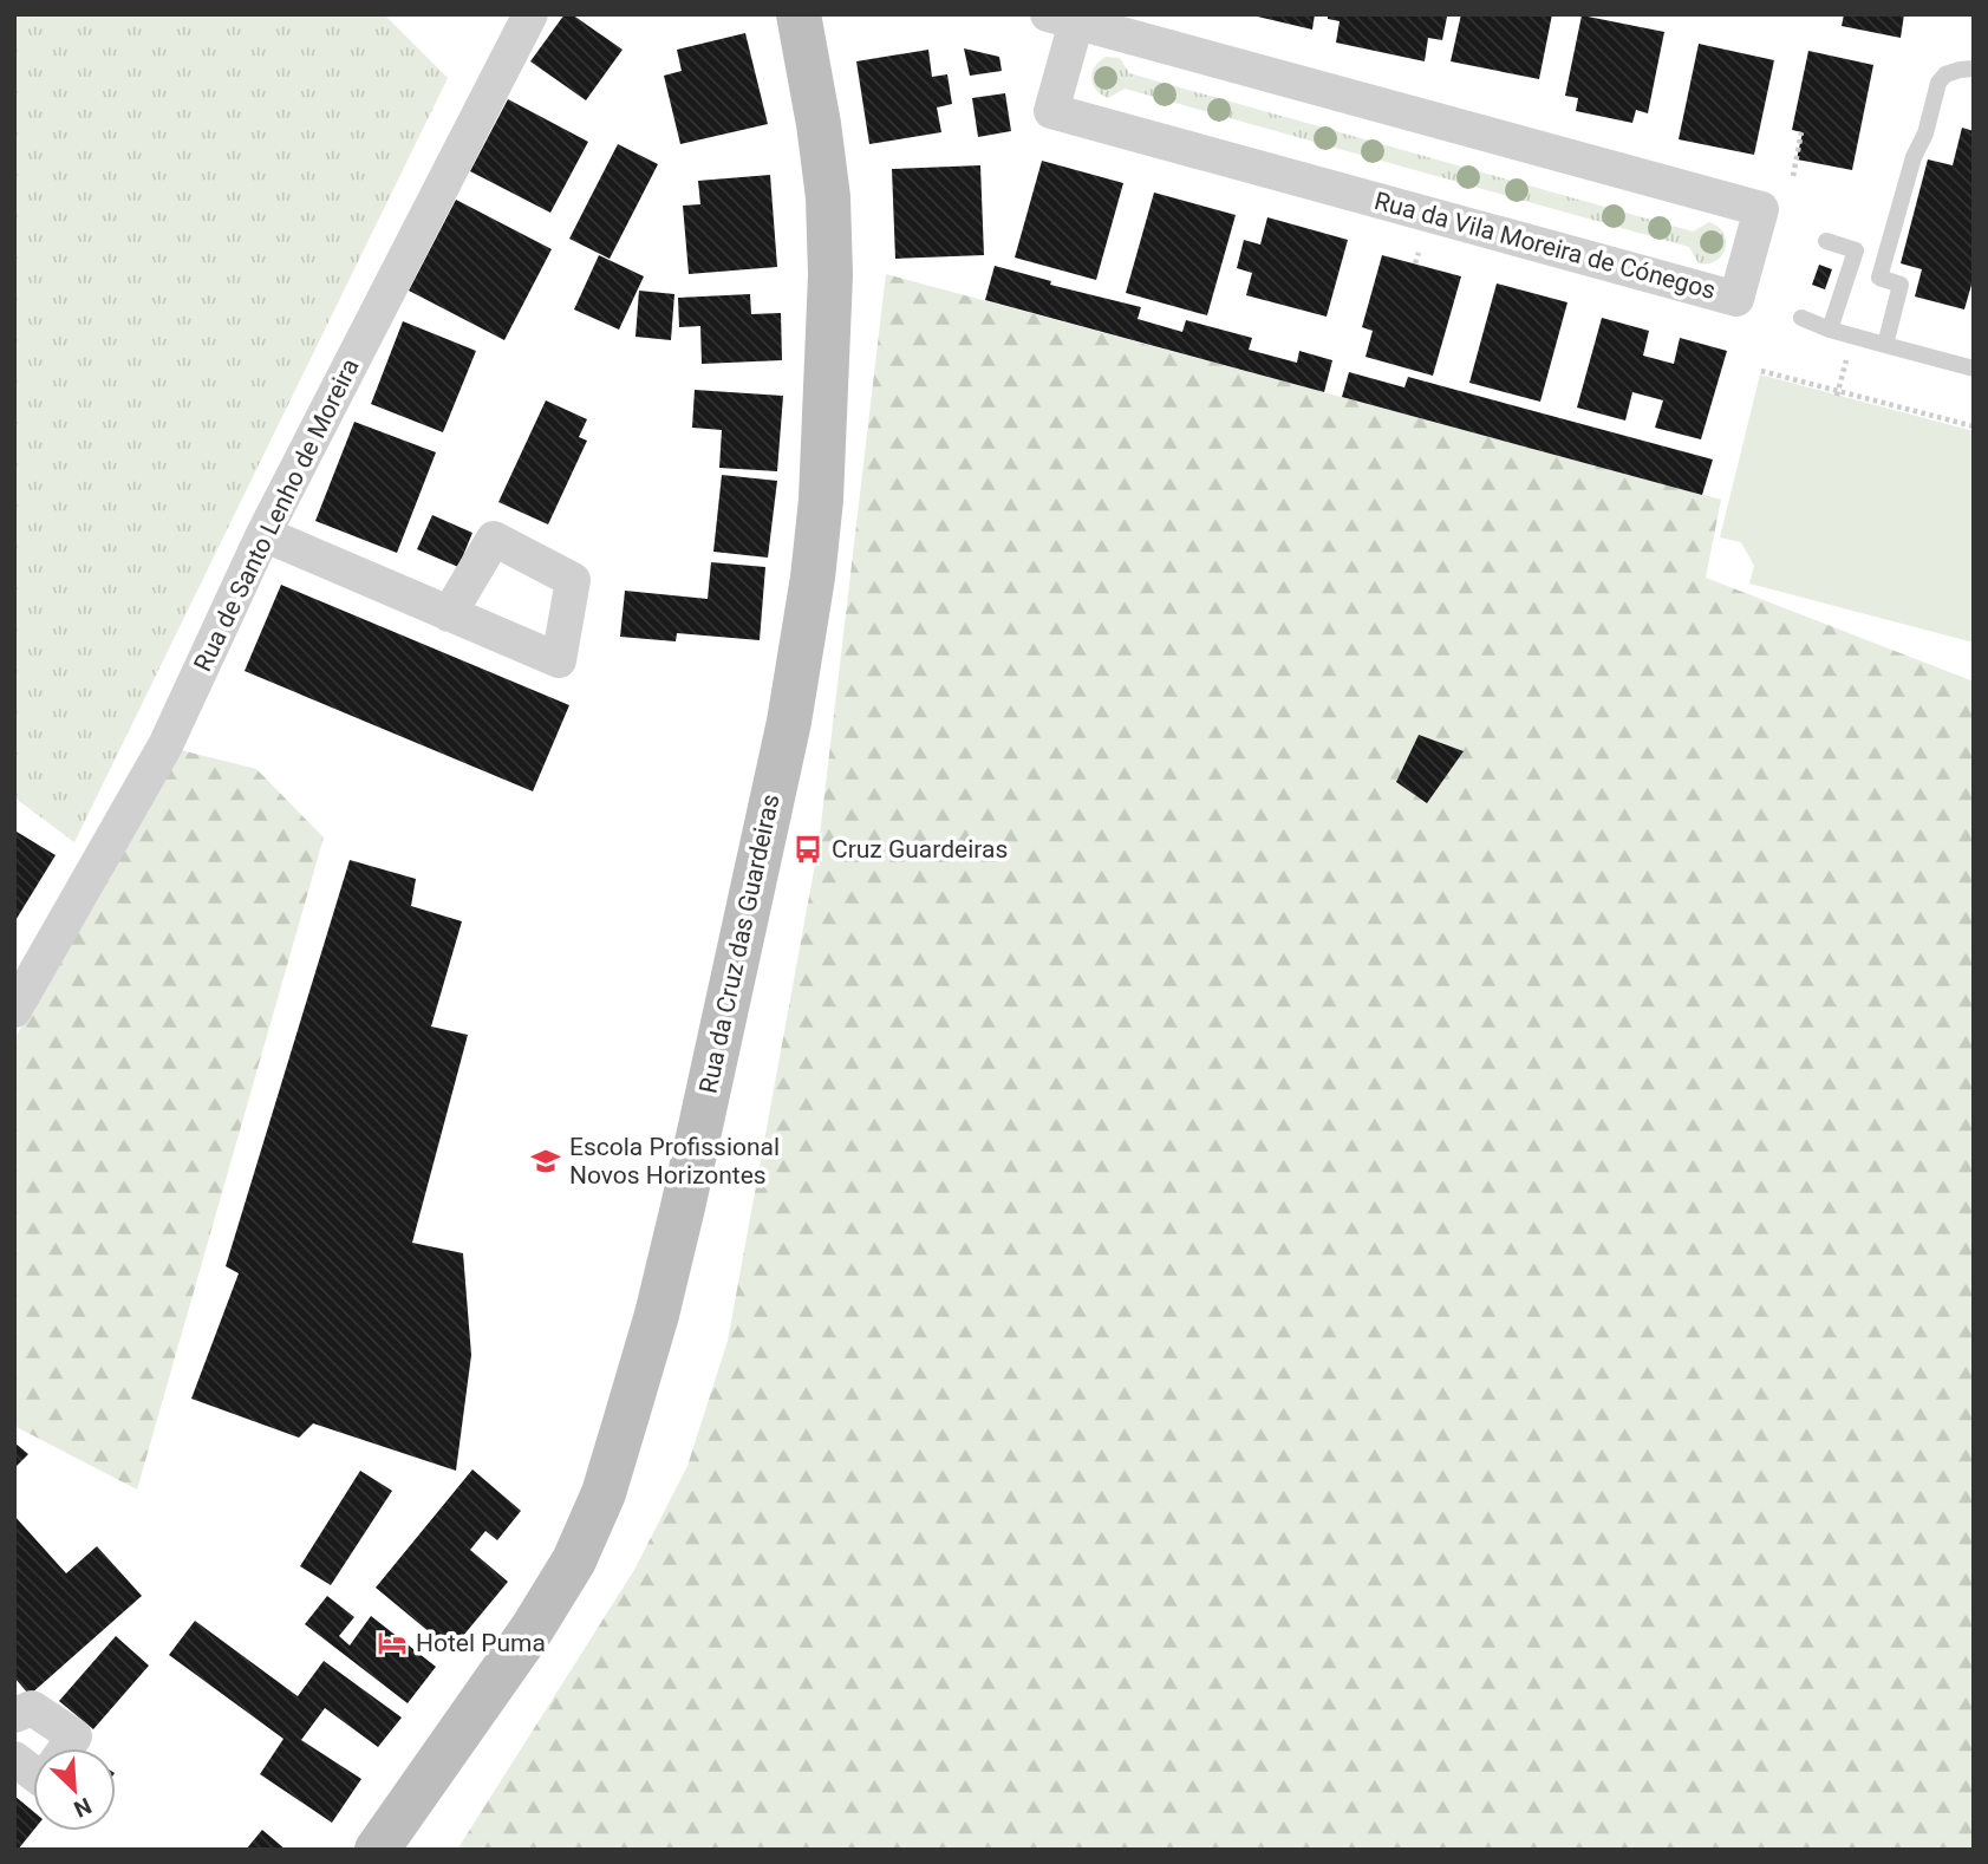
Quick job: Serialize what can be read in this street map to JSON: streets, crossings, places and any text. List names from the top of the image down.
{
  "streets": {
    "main road": ["Rua da Cruz das Guardeiras"],
    "street": ["Rua da Vila Moreira de Cónegos", "Rua de Santo Lenho de Moreira"]
  },
  "places": {
    "bus stop": ["Cruz Guardeiras"],
    "school or university": ["Escola Profissional Novos Horizontes"],
    "hotel": ["Hotel Puma"]
  },
  "north": "bottom right"
}
